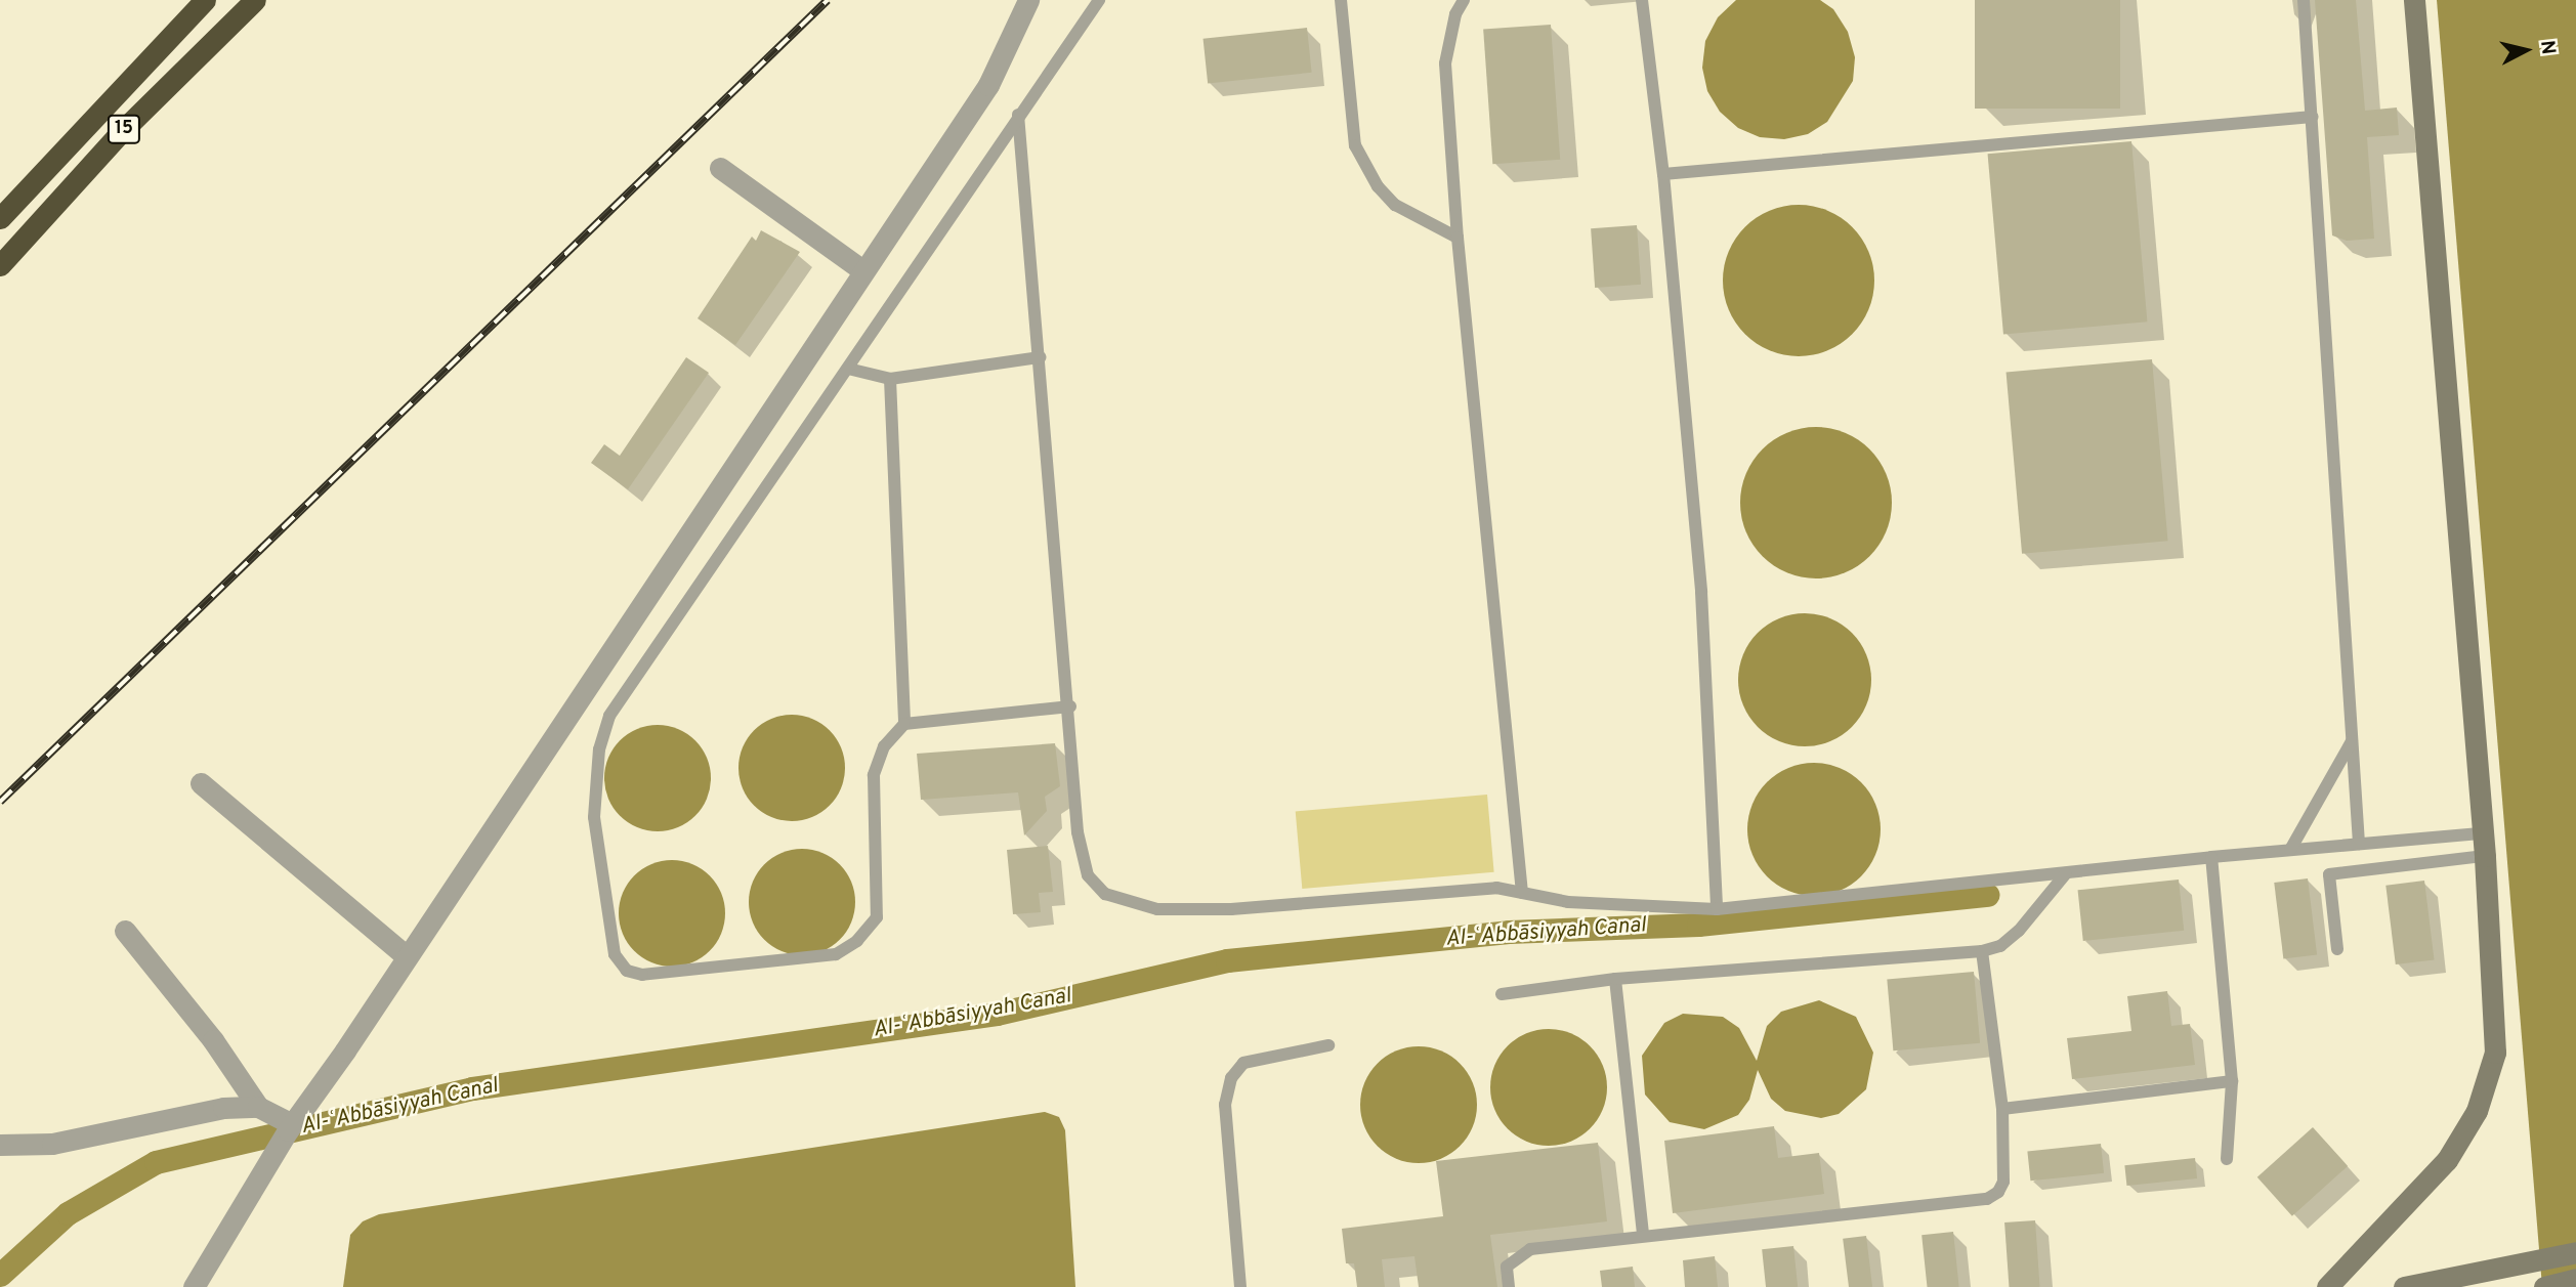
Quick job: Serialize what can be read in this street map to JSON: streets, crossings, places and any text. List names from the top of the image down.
{
  "streets": {
    "highway": ["15"]
  },
  "water": ["Al-ʿAbbāsiyyah Canal"],
  "north": "right"
}
